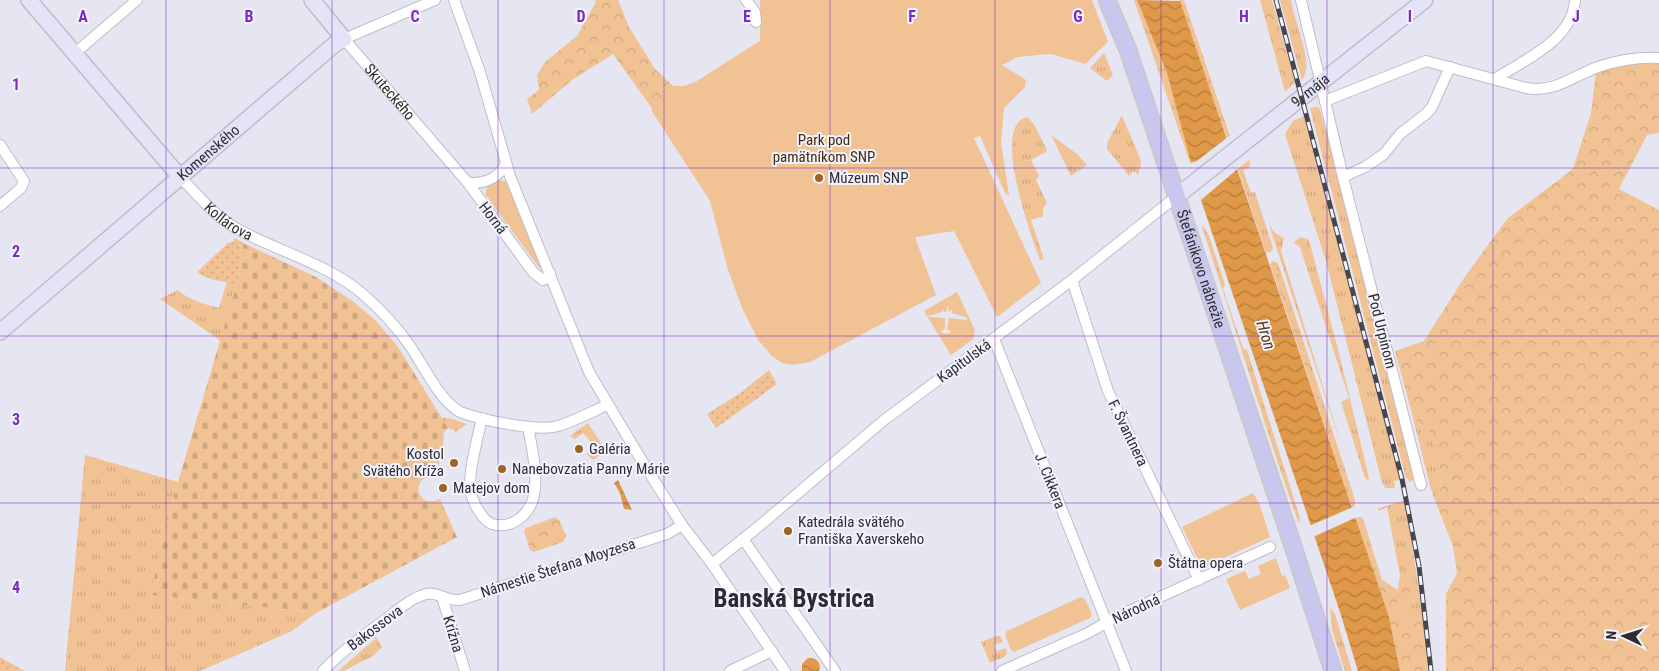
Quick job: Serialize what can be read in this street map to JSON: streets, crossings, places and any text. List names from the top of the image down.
{
  "streets": {
    "main road": ["Štefánikovo nábrežie"],
    "street": [
      "9. mája",
      "Skuteckého",
      "Komenského",
      "Horná",
      "Kollárova",
      "Pod Urpínom",
      "Kapitulská",
      "F. Švantnera",
      "J. Cikkera",
      "Námestie Štefana Moyzesa",
      "Národná",
      "Bakossova",
      "Krížna"
    ]
  },
  "crossings": [
    ["9. mája", "Štefánikovo nábrežie"],
    ["9. mája", "Pod Urpínom"],
    ["9. mája", "Kapitulská"],
    ["Skuteckého", "Komenského"],
    ["Skuteckého", "Horná"],
    ["Komenského", "Kollárova"],
    ["Štefánikovo nábrežie", "Kapitulská"],
    ["Kapitulská", "F. Švantnera"],
    ["Kapitulská", "J. Cikkera"],
    ["F. Švantnera", "Národná"],
    ["J. Cikkera", "Národná"],
    ["Námestie Štefana Moyzesa", "Bakossova"],
    ["Námestie Štefana Moyzesa", "Krížna"],
    ["Bakossova", "Krížna"]
  ],
  "districts": ["Banská Bystrica"],
  "water": ["Hron"],
  "parks": ["Park pod pamätníkom SNP"],
  "places": [
    "Múzeum SNP",
    "Galéria",
    "Kostol Svätého Kríža",
    "Nanebovzatia Panny Márie",
    "Matejov dom",
    "Katedrála svätého Františka Xaverskeho",
    "Štátna opera"
  ],
  "north": "left",
  "grid": {
    "columns": [
      "A",
      "B",
      "C",
      "D",
      "E",
      "F",
      "G",
      "H",
      "I",
      "J"
    ],
    "rows": [
      "1",
      "2",
      "3",
      "4"
    ]
  }
}
